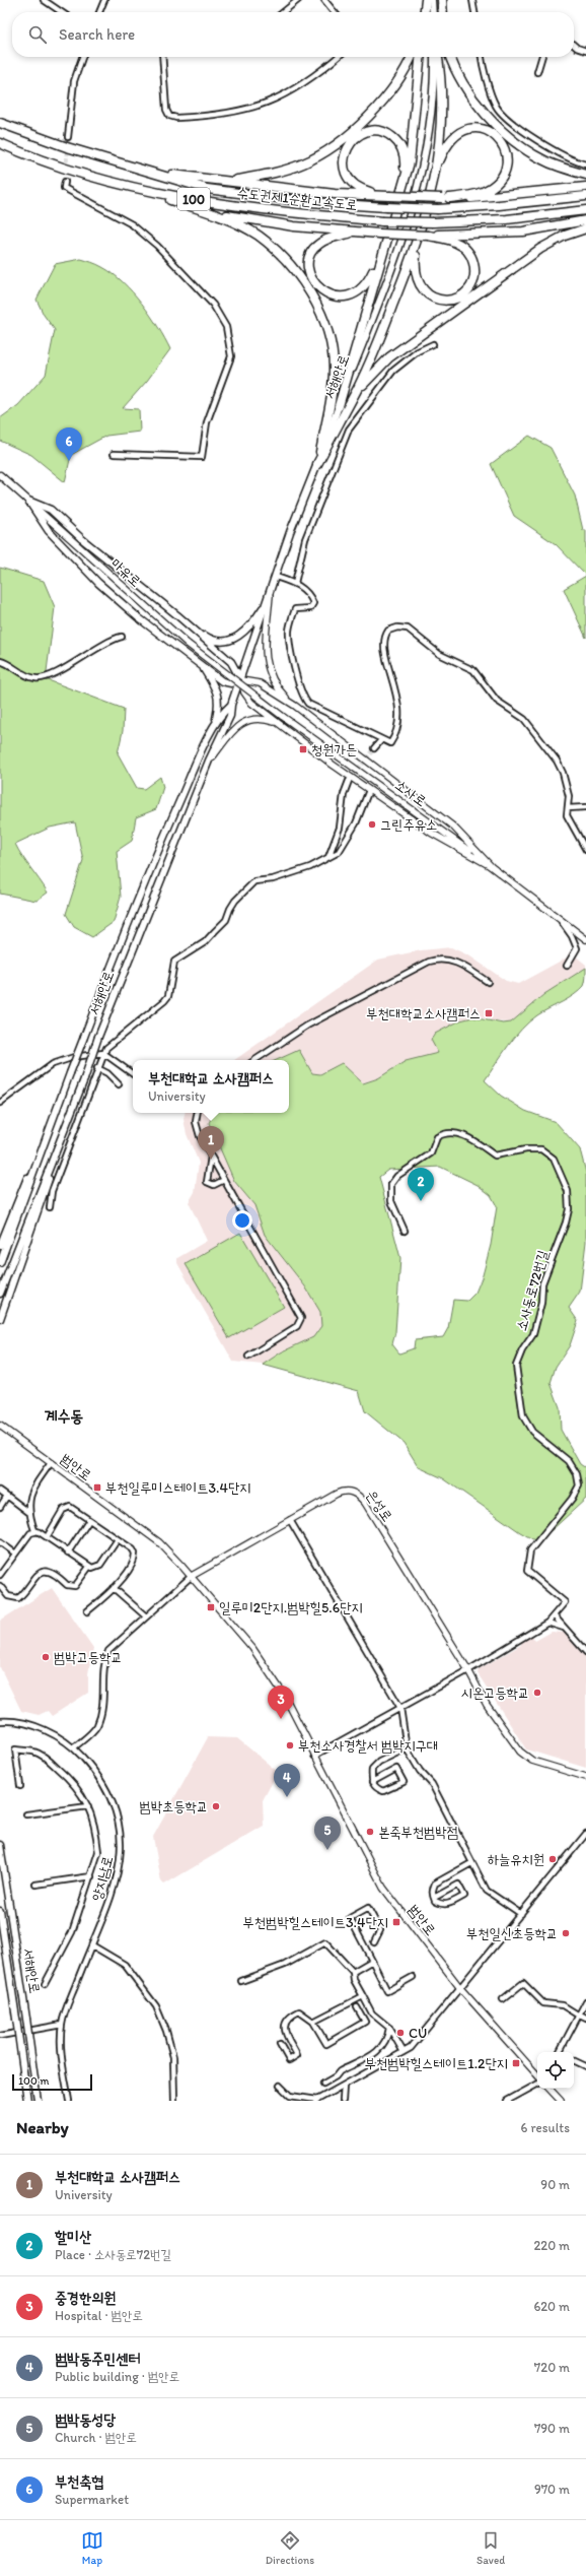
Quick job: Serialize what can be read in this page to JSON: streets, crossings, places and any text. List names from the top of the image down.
{
  "streets": {
    "highway": ["100", "수도권제1순환고속도로"],
    "main road": ["서해안로", "마유로"],
    "street": [
      "소사로",
      "소사동로72번길",
      "범안로",
      "은성로",
      "양지남로"
    ]
  },
  "crossings": [
    ["서해안로", "마유로"],
    ["서해안로", "소사로"],
    ["마유로", "소사로"],
    ["범안로", "은성로"]
  ],
  "districts": ["계수동"],
  "places": {
    "transit": [
      "청원가든",
      "부천대학교소사캠퍼스",
      "부천일루미스테이트3.4단지",
      "일루미2단지.범박힐5.6단지",
      "부천범박힐스테이트3.4단지",
      "부천범박힐스테이트1.2단지"
    ],
    "other": [
      "그린주유소",
      "범박고등학교",
      "시온고등학교",
      "부천소사경찰서 범박지구대",
      "범박초등학교",
      "본죽부천범박점",
      "하늘유치원",
      "부천일신초등학교",
      "CU"
    ]
  },
  "scale_bar": "100 m",
  "page": {
    "search": "Search here",
    "pins": [
      "6",
      "1",
      "2",
      "3",
      "4",
      "5"
    ],
    "popup": ["부천대학교 소사캠퍼스", "University"],
    "scale": "100 m",
    "heading": ["Nearby", "6 results"],
    "list": [
      {
        "mark": "1",
        "name": "부천대학교 소사캠퍼스",
        "note": "University",
        "value": "90 m"
      },
      {
        "mark": "2",
        "name": "할미산",
        "note": "Place · 소사동로72번길",
        "value": "220 m"
      },
      {
        "mark": "3",
        "name": "중경한의원",
        "note": "Hospital · 범안로",
        "value": "620 m"
      },
      {
        "mark": "4",
        "name": "범박동주민센터",
        "note": "Public building · 범안로",
        "value": "720 m"
      },
      {
        "mark": "5",
        "name": "범박동성당",
        "note": "Church · 범안로",
        "value": "790 m"
      },
      {
        "mark": "6",
        "name": "부천축협",
        "note": "Supermarket",
        "value": "970 m"
      }
    ],
    "nav": ["Map", "Directions", "Saved"]
  }
}
